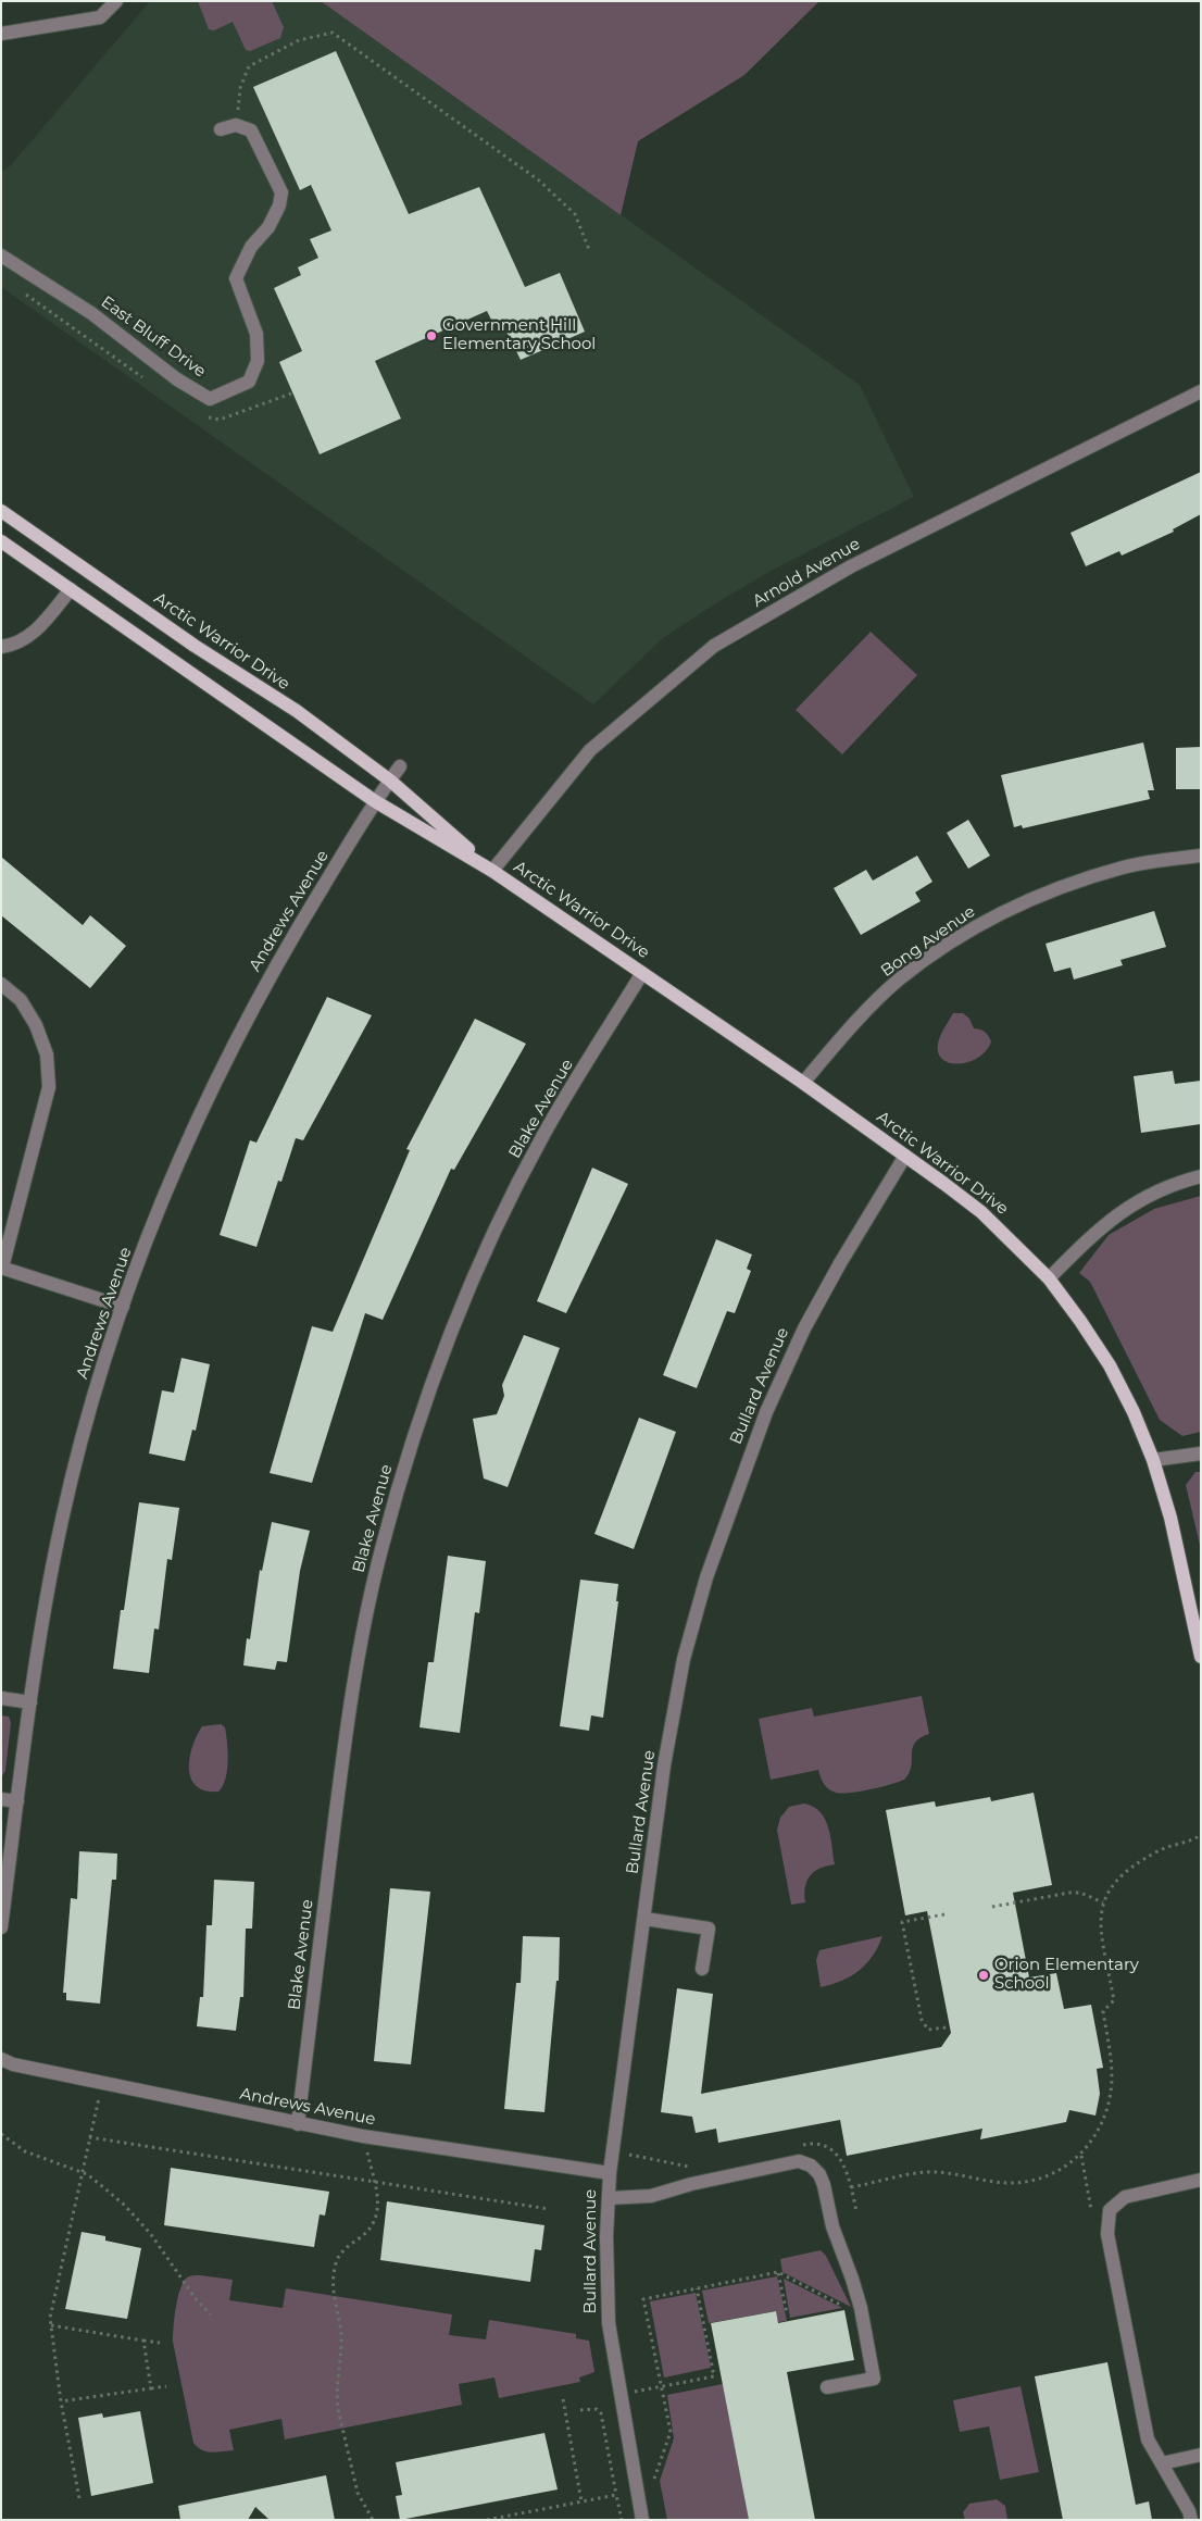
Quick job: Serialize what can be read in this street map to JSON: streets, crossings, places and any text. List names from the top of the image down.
{
  "streets": {
    "main road": ["Arctic Warrior Drive"],
    "street": [
      "East Bluff Drive",
      "Arnold Avenue",
      "Andrews Avenue",
      "Bong Avenue",
      "Blake Avenue",
      "Bullard Avenue"
    ]
  },
  "crossings": [
    ["Arnold Avenue", "Arctic Warrior Drive"],
    ["Arctic Warrior Drive", "Andrews Avenue"],
    ["Arctic Warrior Drive", "Bong Avenue"],
    ["Arctic Warrior Drive", "Blake Avenue"],
    ["Arctic Warrior Drive", "Bullard Avenue"],
    ["Andrews Avenue", "Blake Avenue"],
    ["Andrews Avenue", "Bullard Avenue"]
  ],
  "places": ["Government Hill Elementary School", "Orion Elementary School"]
}
